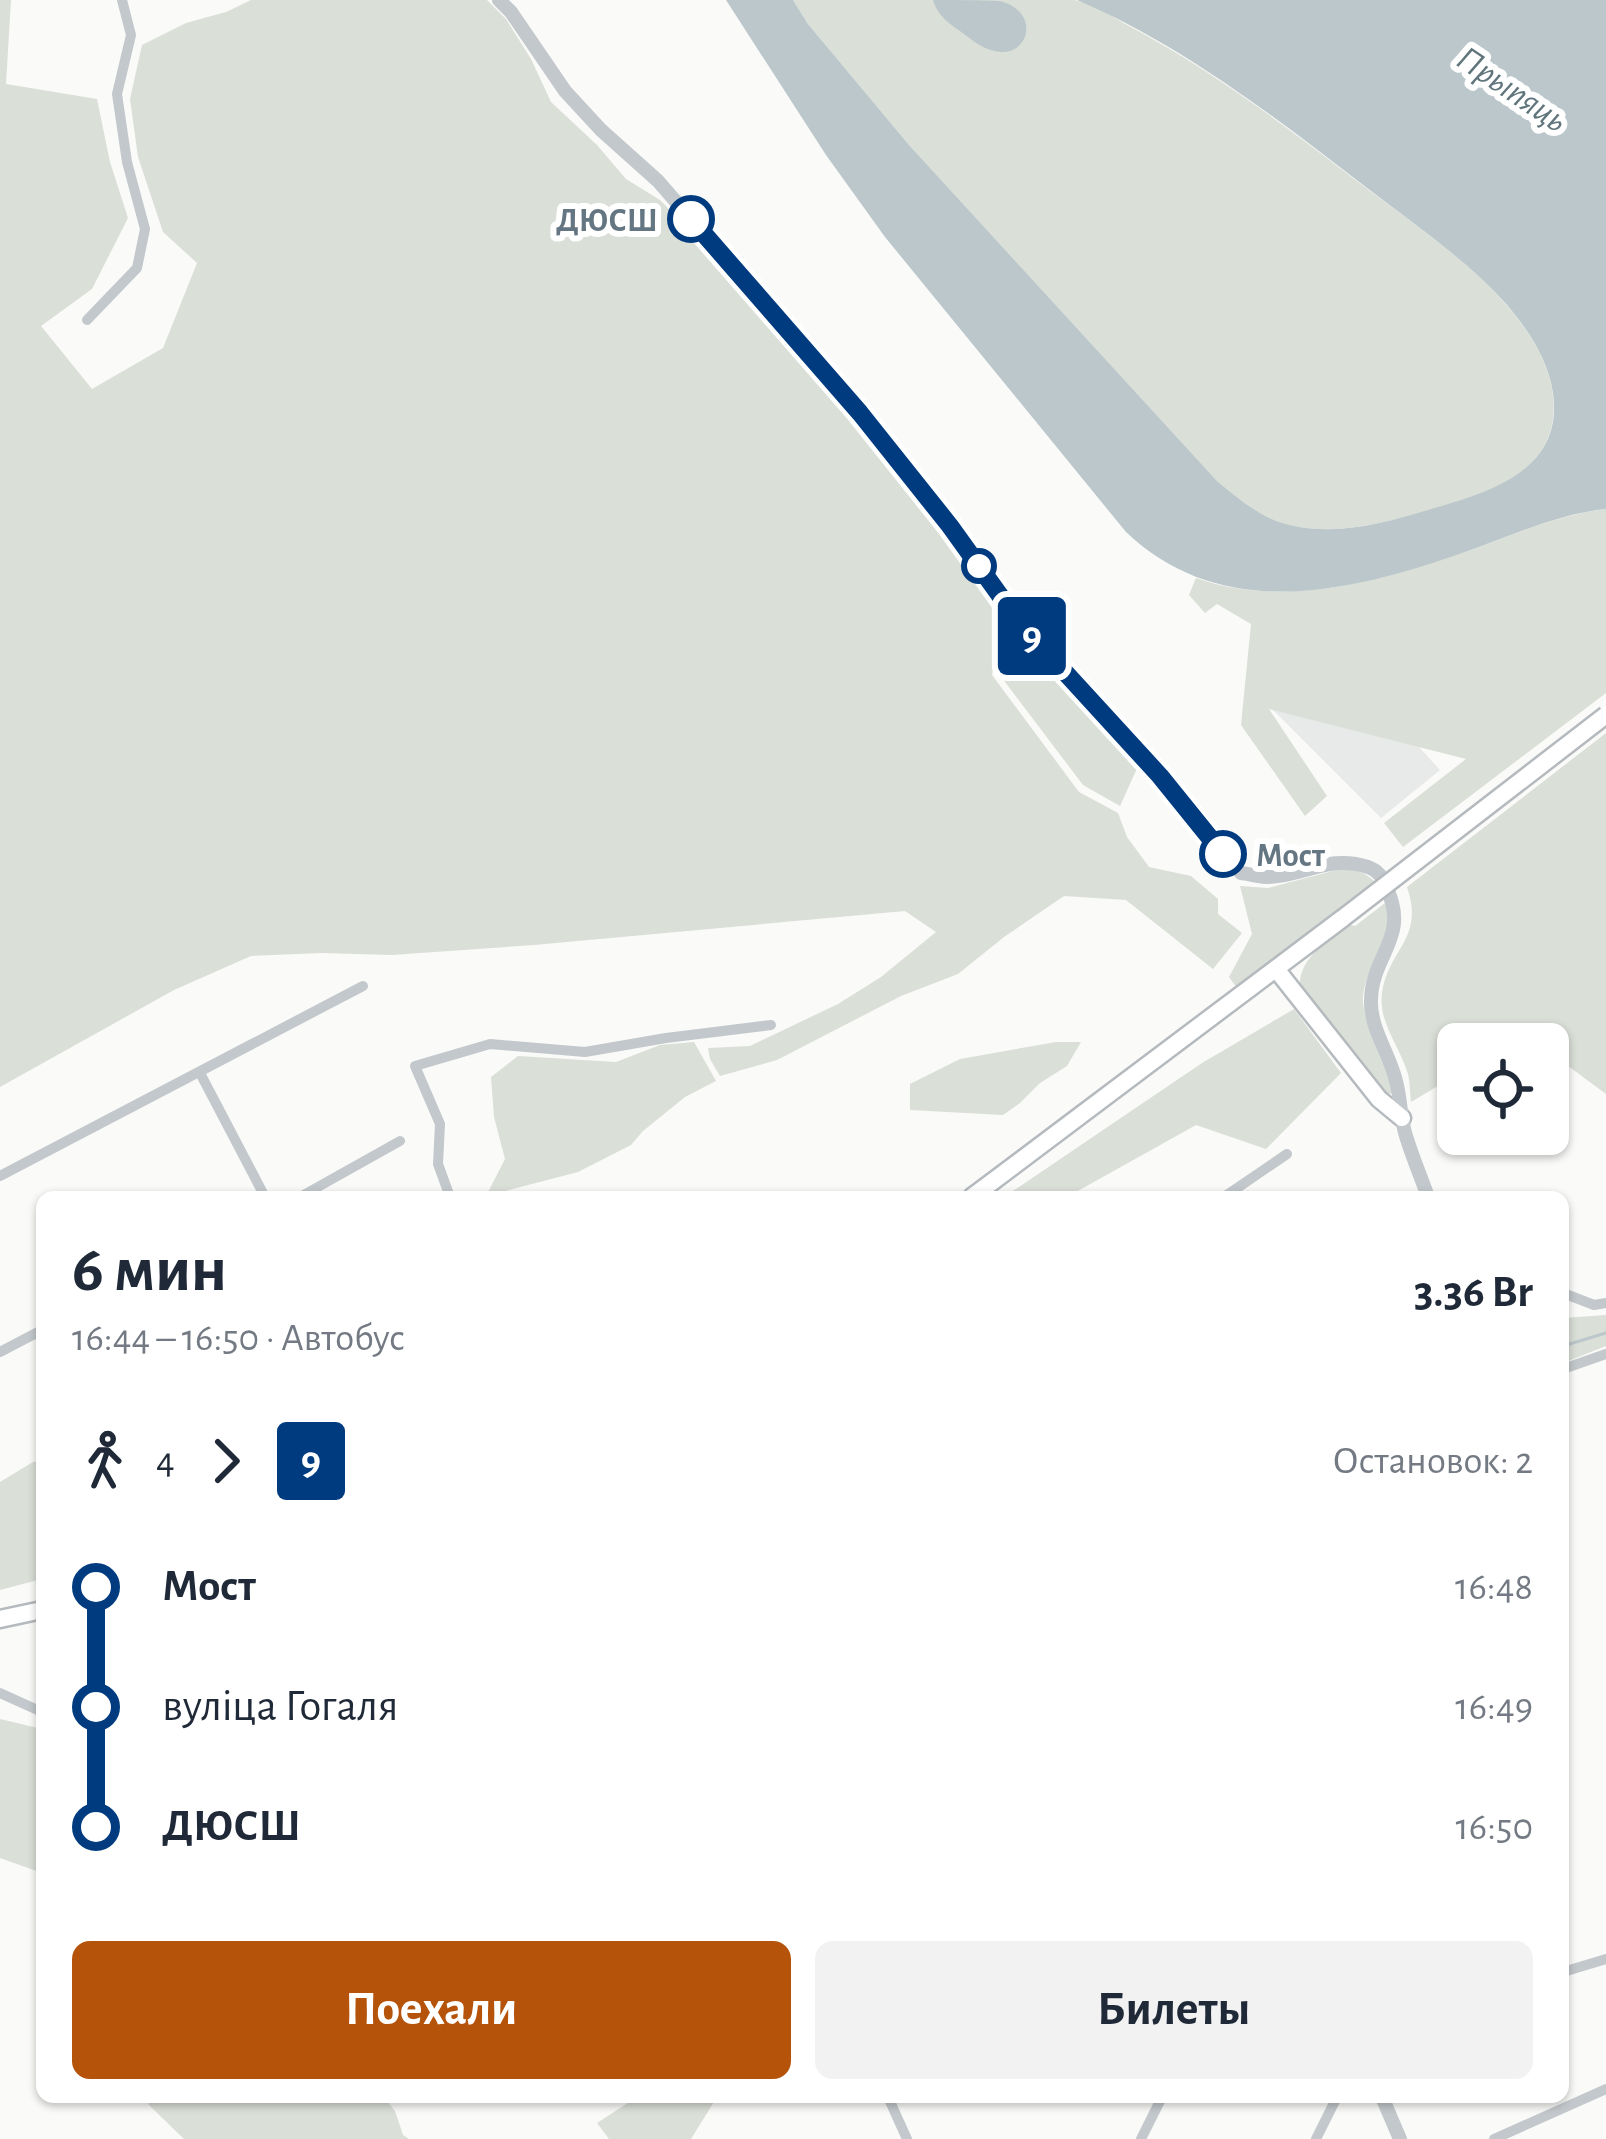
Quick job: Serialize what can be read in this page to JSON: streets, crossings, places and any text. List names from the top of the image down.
{
  "water": ["Прыпяць"],
  "places": ["ДЮСШ", "Мост"],
  "lines": ["bus line 9"],
  "page": {
    "on_map": "9",
    "heading": ["6 мин", "16:44 – 16:50 · Автобус", "3.36 Br"],
    "legs": ["4", "9", "Остановок: 2"],
    "list": [
      {
        "name": "Мост",
        "value": "16:48"
      },
      {
        "name": "вуліца Гогаля",
        "value": "16:49"
      },
      {
        "name": "ДЮСШ",
        "value": "16:50"
      }
    ],
    "buttons": ["Поехали", "Билеты"]
  }
}
